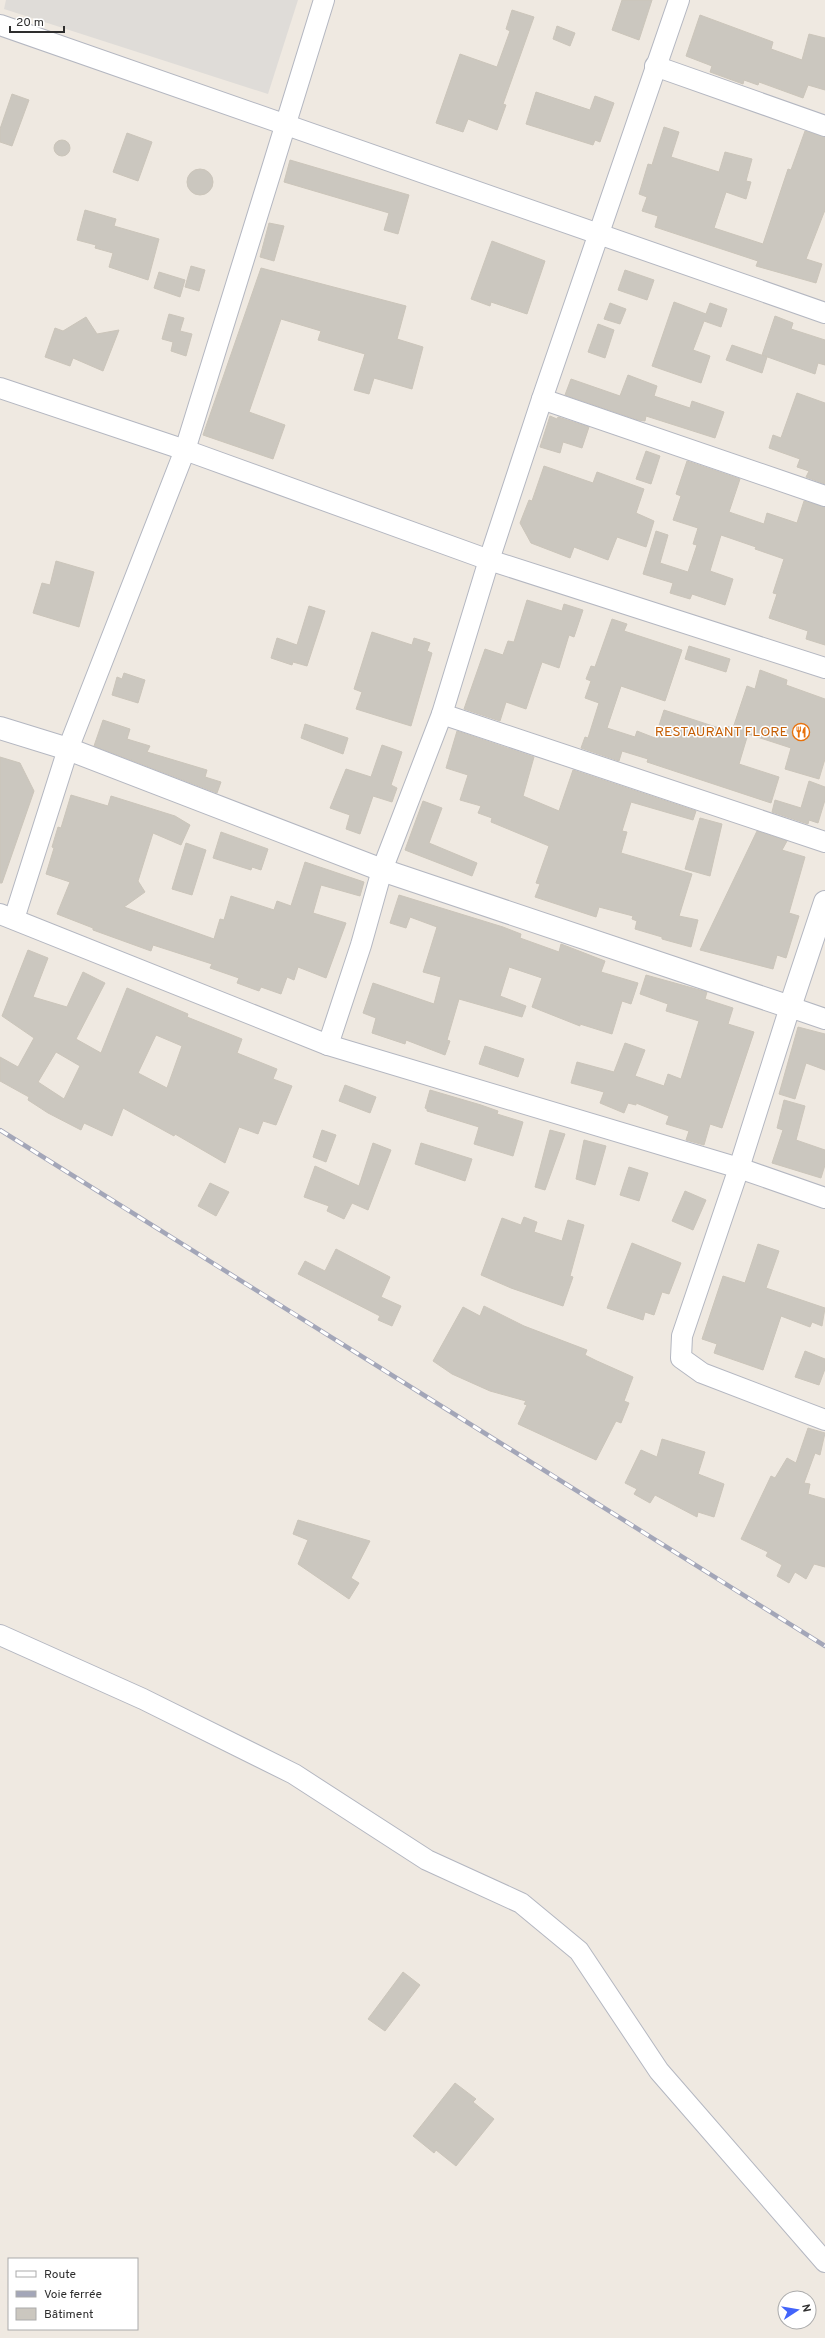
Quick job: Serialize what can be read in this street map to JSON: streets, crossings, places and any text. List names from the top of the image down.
{
  "places": {
    "restaurant": ["RESTAURANT FLORE"]
  },
  "legend": ["Route", "Voie ferrée", "Bâtiment"],
  "scale_bar": "20 m",
  "north": "right"
}
